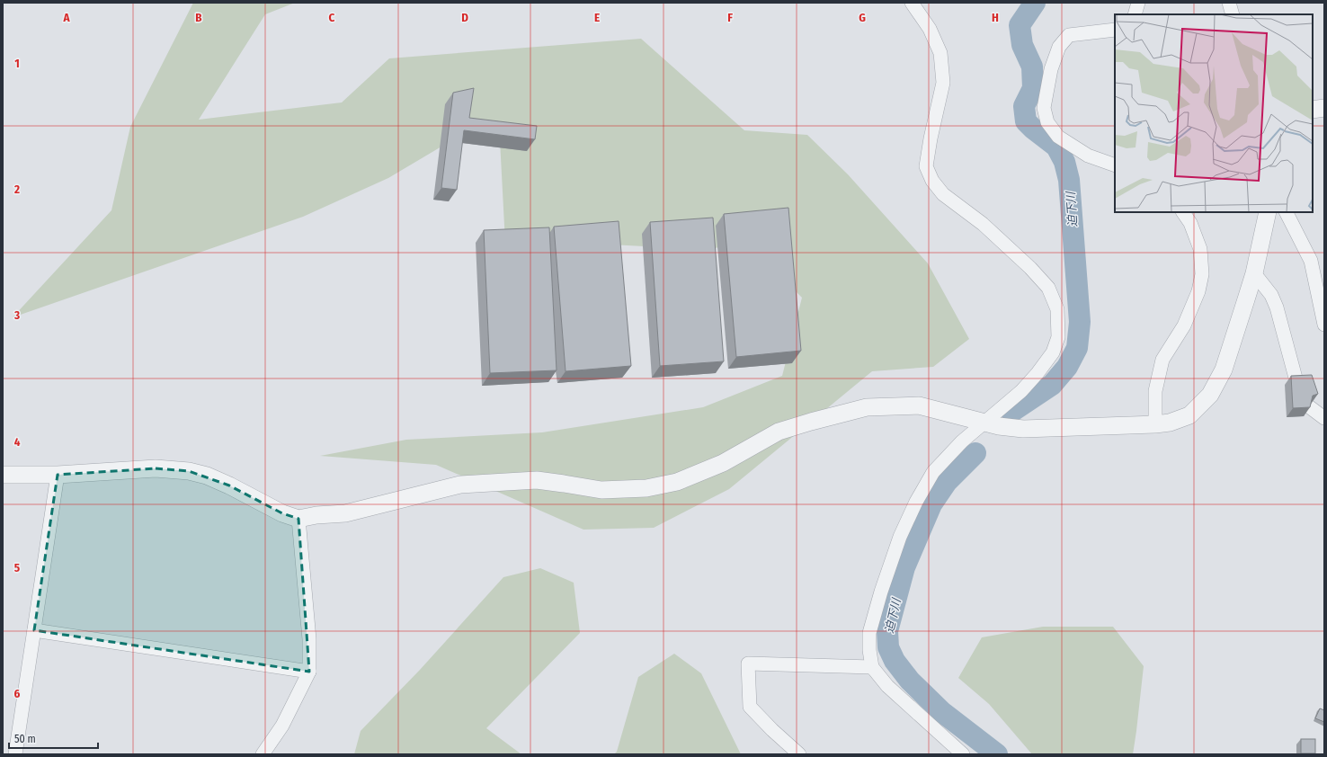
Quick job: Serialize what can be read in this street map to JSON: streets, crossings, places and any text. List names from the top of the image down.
{
  "water": ["迫下川"],
  "scale_bar": "50 m",
  "grid": {
    "columns": [
      "A",
      "B",
      "C",
      "D",
      "E",
      "F",
      "G",
      "H"
    ],
    "rows": [
      "1",
      "2",
      "3",
      "4",
      "5",
      "6"
    ]
  }
}
